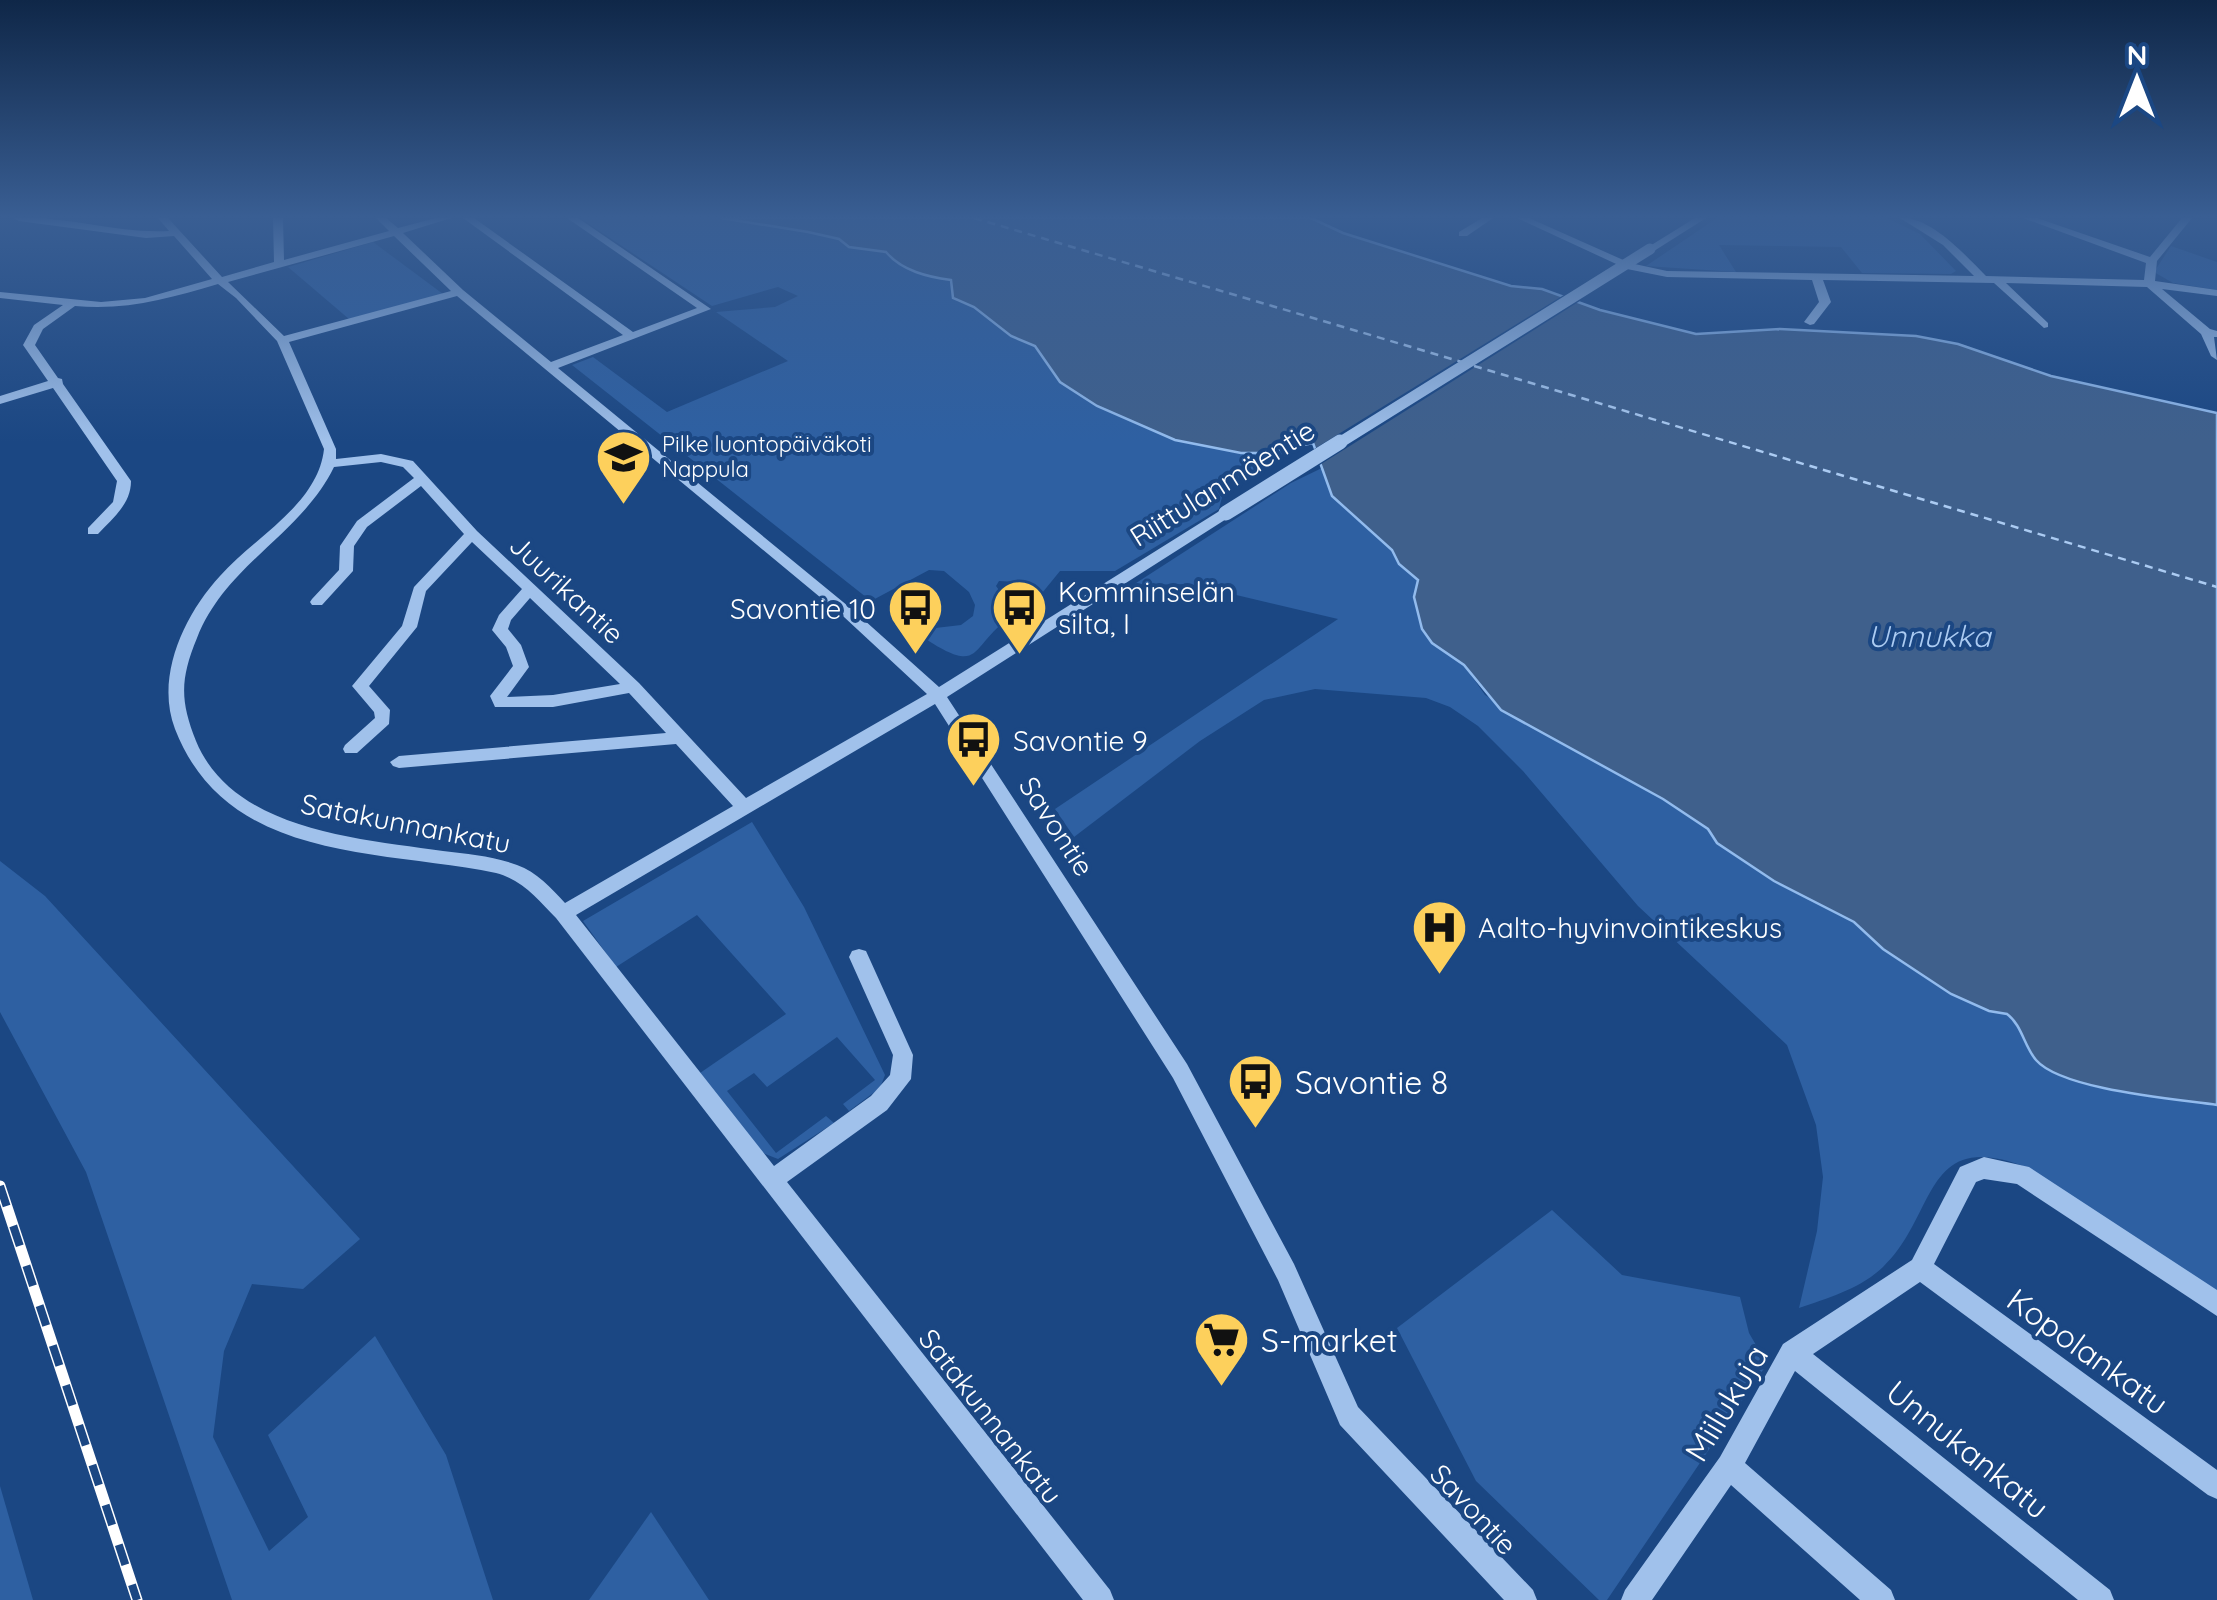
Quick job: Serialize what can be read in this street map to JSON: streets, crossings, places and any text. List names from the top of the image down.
{
  "streets": {
    "street": [
      "Riittulanmäentie",
      "Juurikantie",
      "Satakunnankatu",
      "Savontie",
      "Kopolankatu",
      "Miilukuja",
      "Unnukankatu"
    ]
  },
  "crossings": [
    ["Riittulanmäentie", "Juurikantie"],
    ["Riittulanmäentie", "Satakunnankatu"],
    ["Riittulanmäentie", "Savontie"],
    ["Juurikantie", "Satakunnankatu"],
    ["Kopolankatu", "Miilukuja"],
    ["Miilukuja", "Unnukankatu"]
  ],
  "water": ["Unnukka"],
  "places": {
    "school or university": ["Pilke luontopäiväkoti Nappula"],
    "bus stop": [
      "Komminselän silta, I",
      "Savontie 10",
      "Savontie 9",
      "Savontie 8"
    ],
    "hospital": ["Aalto-hyvinvointikeskus"],
    "supermarket": ["S-market"]
  },
  "north": "top"
}
